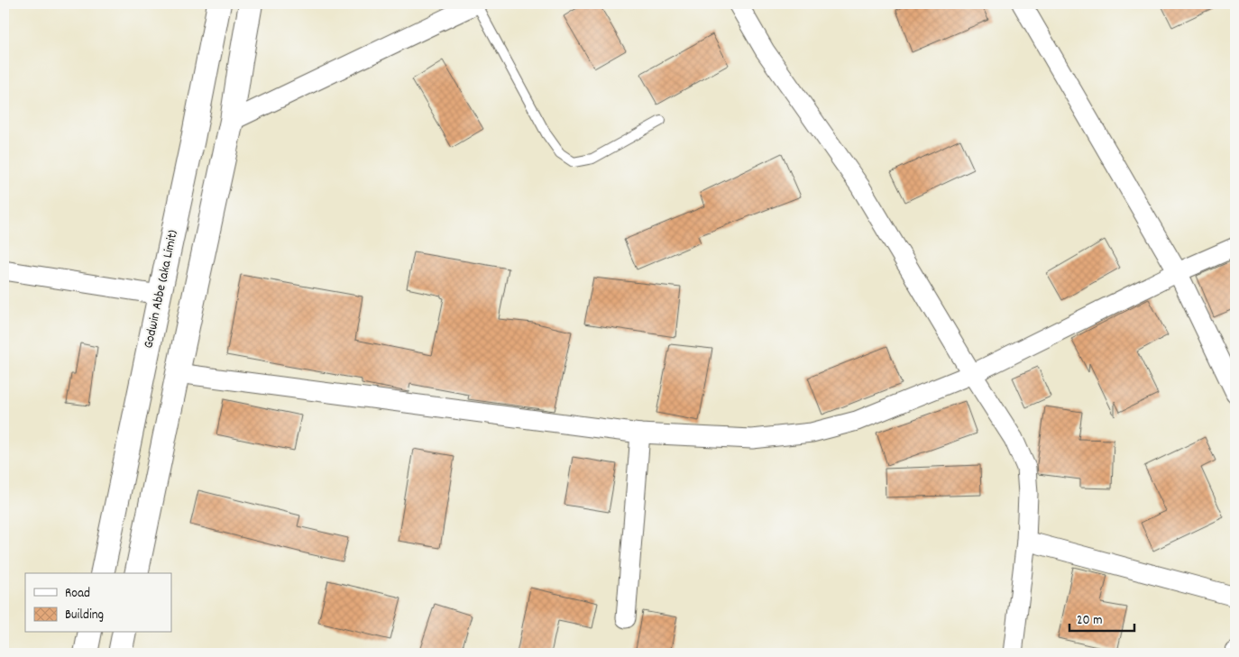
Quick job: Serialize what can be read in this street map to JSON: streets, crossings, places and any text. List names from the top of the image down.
{
  "streets": {
    "street": ["Godwin Abbe (aka Limit)"]
  },
  "legend": ["Road", "Building"],
  "scale_bar": "20 m"
}
